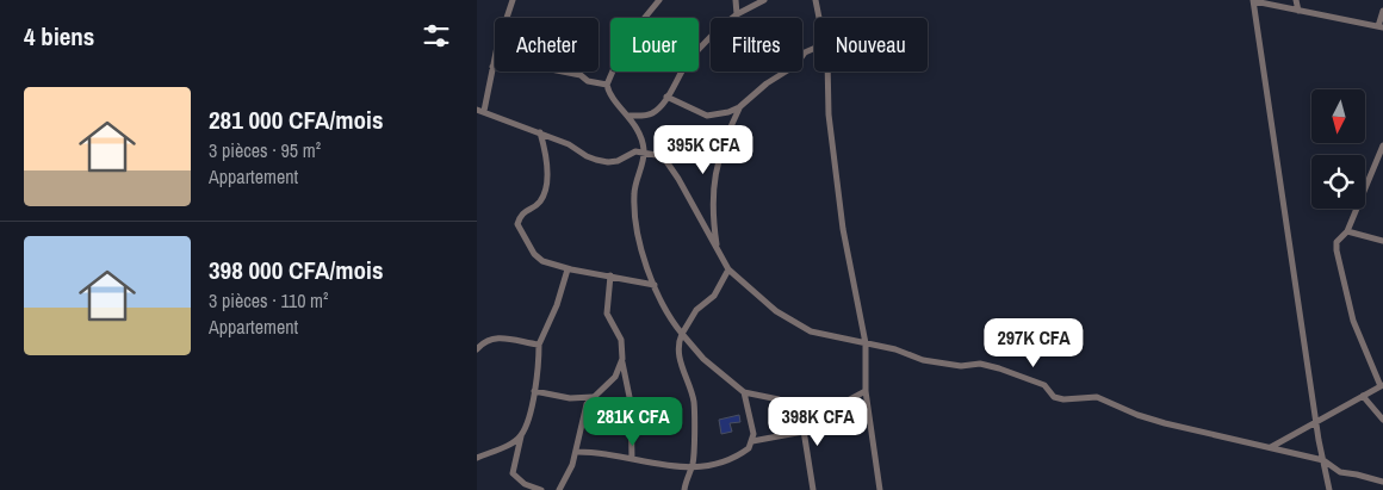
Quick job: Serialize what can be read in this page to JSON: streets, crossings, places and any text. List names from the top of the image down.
{
  "north": "bottom",
  "page": {
    "heading": "4 biens",
    "chip": [
      "Acheter",
      "Louer",
      "Filtres",
      "Nouveau"
    ],
    "list": [
      {
        "name": "281 000 CFA/mois",
        "note": "3 pièces · 95 m² · Appartement"
      },
      {
        "name": "398 000 CFA/mois",
        "note": "3 pièces · 110 m² · Appartement"
      }
    ],
    "price": [
      "395K CFA",
      "297K CFA",
      "281K CFA",
      "398K CFA"
    ]
  }
}
